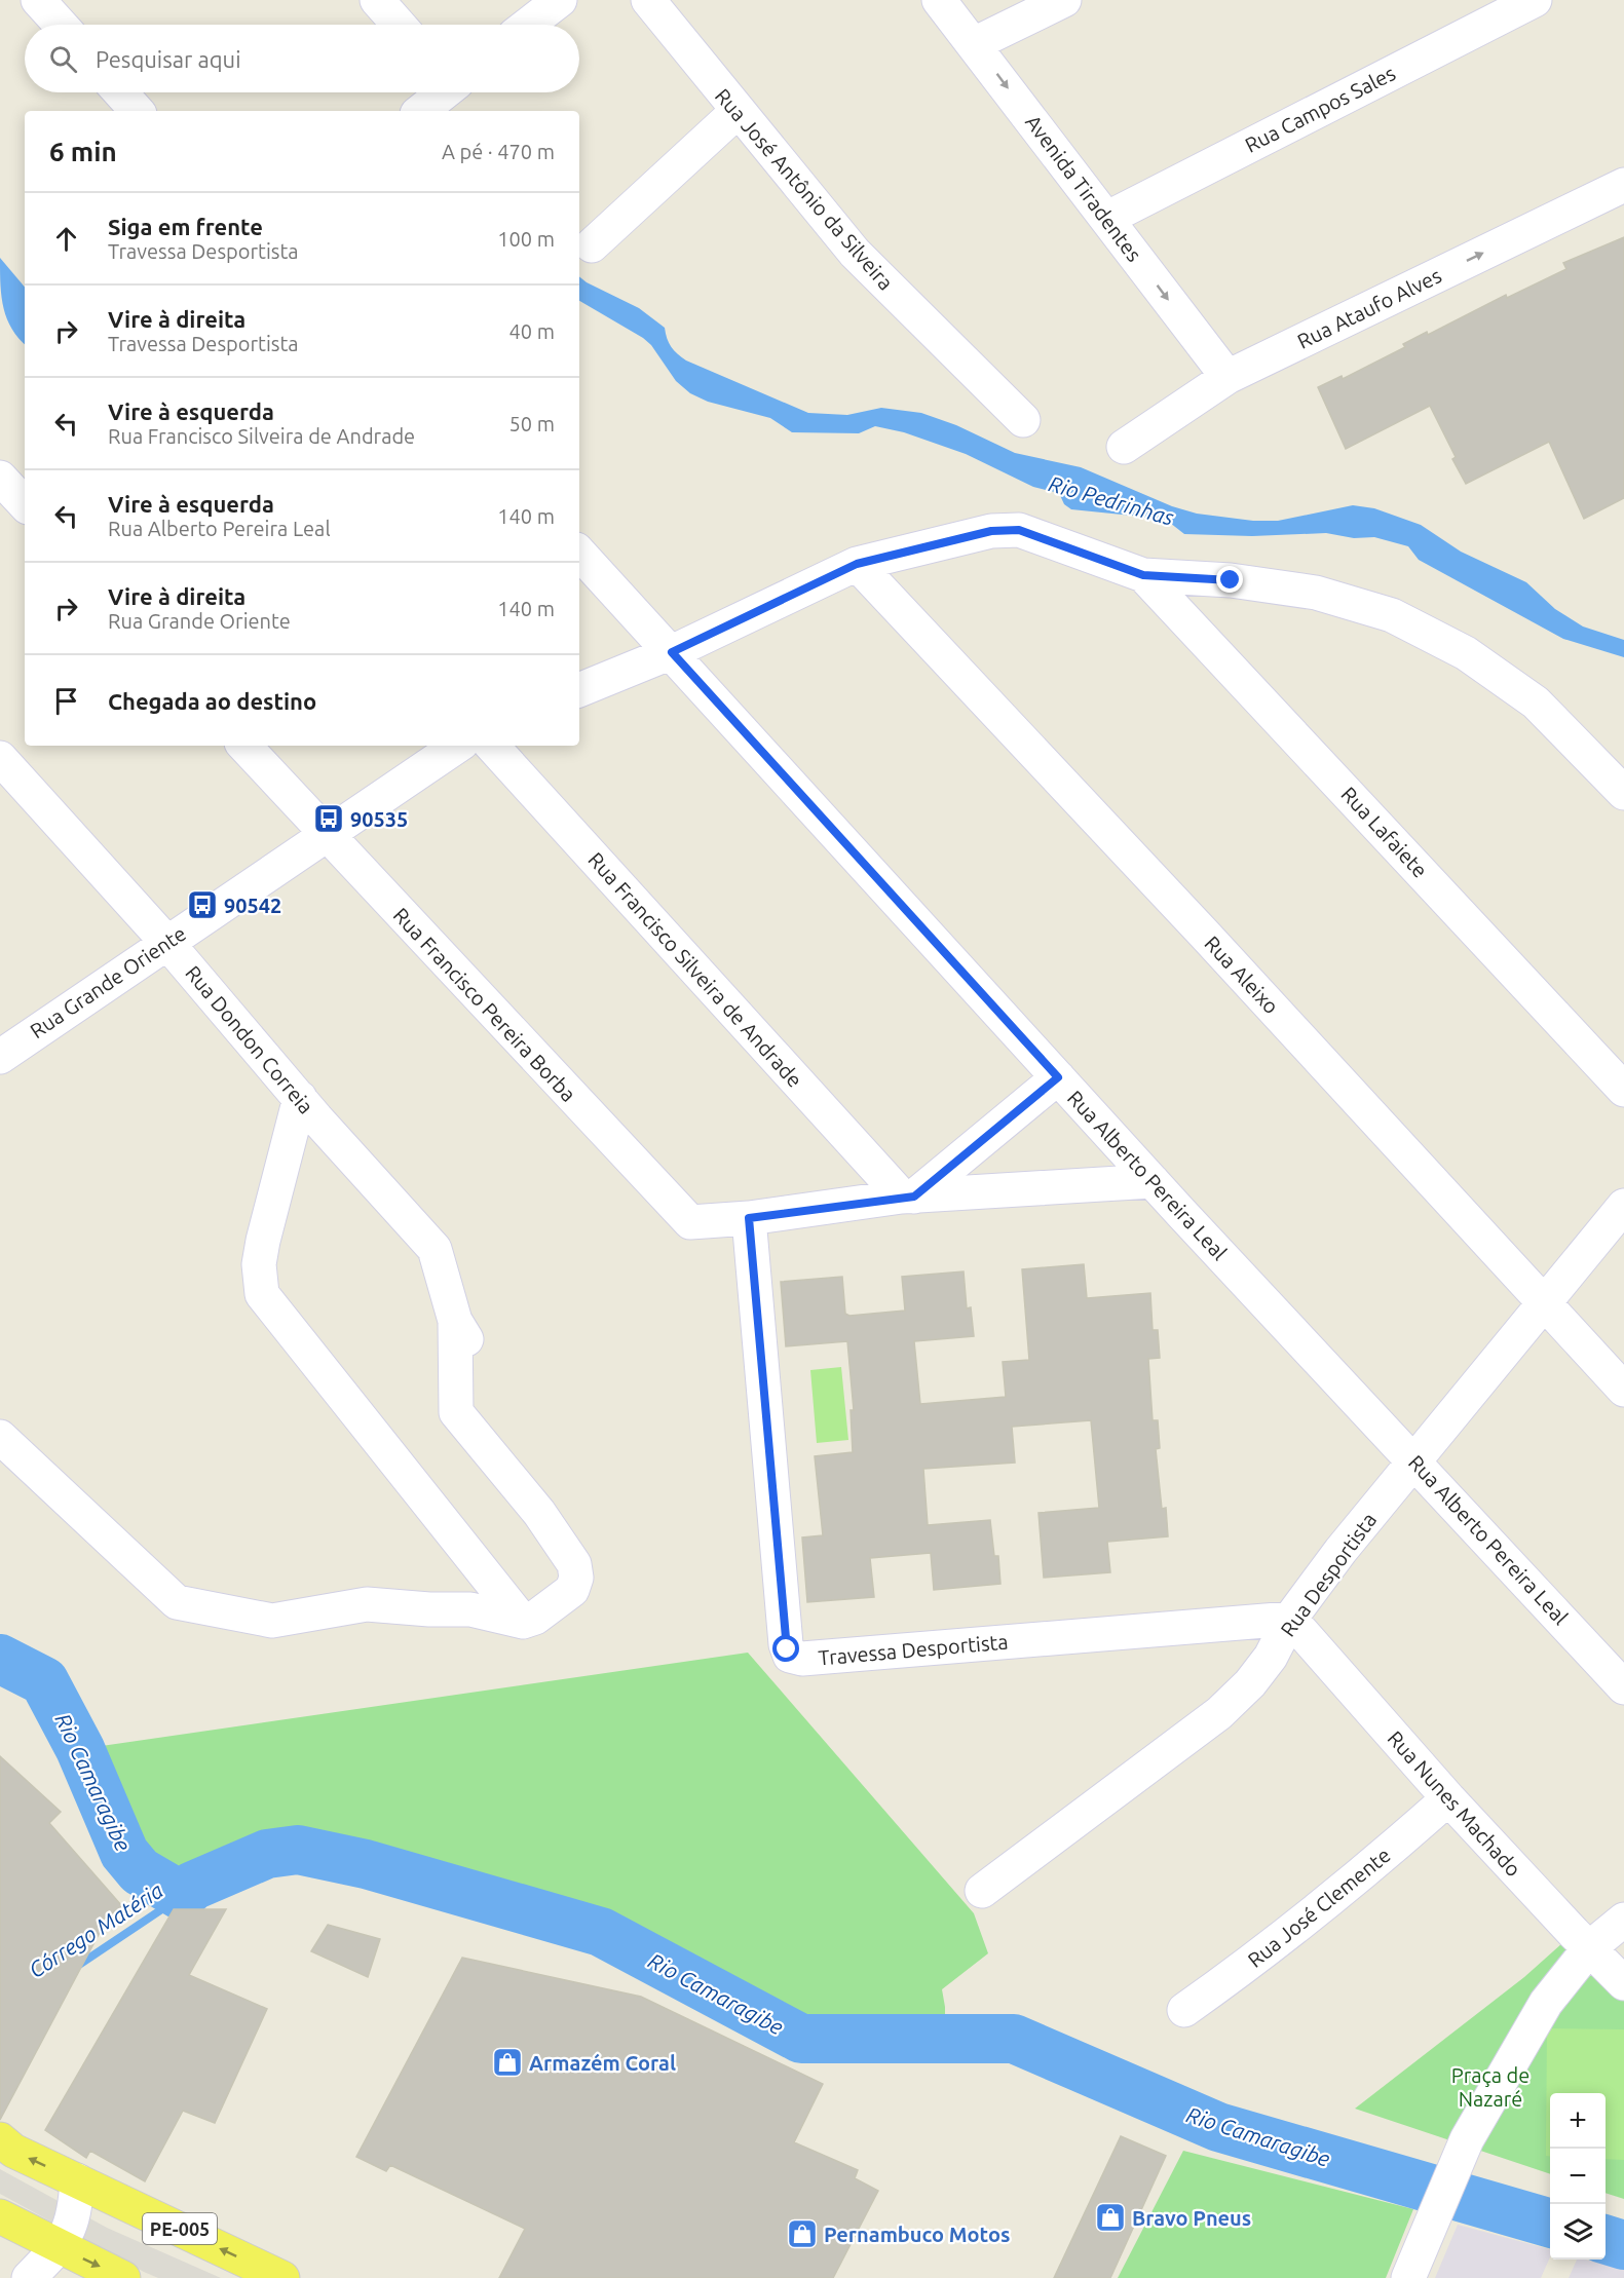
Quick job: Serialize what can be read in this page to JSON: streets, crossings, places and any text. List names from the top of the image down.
{
  "streets": {
    "main road": ["PE-005"],
    "street": [
      "Rua Campos Sales",
      "Avenida Tiradentes",
      "Rua José Antônio da Silveira",
      "Rua Ataufo Alves",
      "Rua Lafaiete",
      "Rua Francisco Silveira de Andrade",
      "Rua Aleixo",
      "Rua Grande Oriente",
      "Rua Francisco Pereira Borba",
      "Rua Dondon Correia",
      "Rua Alberto Pereira Leal",
      "Rua Desportista",
      "Travessa Desportista",
      "Rua Nunes Machado",
      "Rua José Clemente"
    ]
  },
  "crossings": [
    ["Rua Campos Sales", "Avenida Tiradentes"],
    ["Avenida Tiradentes", "Rua Ataufo Alves"],
    ["Rua Aleixo", "Rua Desportista"],
    ["Rua Grande Oriente", "Rua Francisco Pereira Borba"],
    ["Rua Grande Oriente", "Rua Dondon Correia"],
    ["Rua Francisco Pereira Borba", "Travessa Desportista"],
    ["Rua Alberto Pereira Leal", "Rua Desportista"],
    ["Rua Desportista", "Travessa Desportista"],
    ["Rua Desportista", "Rua Nunes Machado"],
    ["Travessa Desportista", "Rua Nunes Machado"],
    ["Rua Nunes Machado", "Rua José Clemente"]
  ],
  "one_way": ["Avenida Tiradentes", "Rua Ataufo Alves"],
  "water": ["Rio Pedrinhas", "Rio Camaragibe", "Córrego Matéria"],
  "parks": ["Praça de Nazaré"],
  "places": {
    "bus stop": ["90535", "90542"],
    "shop": ["Armazém Coral", "Bravo Pneus", "Pernambuco Motos"]
  },
  "page": {
    "search": "Pesquisar aqui",
    "heading": ["6 min", "A pé · 470 m"],
    "list": [
      ["Siga em frente", "Travessa Desportista", "100 m"],
      ["Vire à direita", "Travessa Desportista", "40 m"],
      ["Vire à esquerda", "Rua Francisco Silveira de Andrade", "50 m"],
      ["Vire à esquerda", "Rua Alberto Pereira Leal", "140 m"],
      ["Vire à direita", "Rua Grande Oriente", "140 m"],
      "Chegada ao destino"
    ],
    "map_buttons": ["+", "−"]
  }
}
